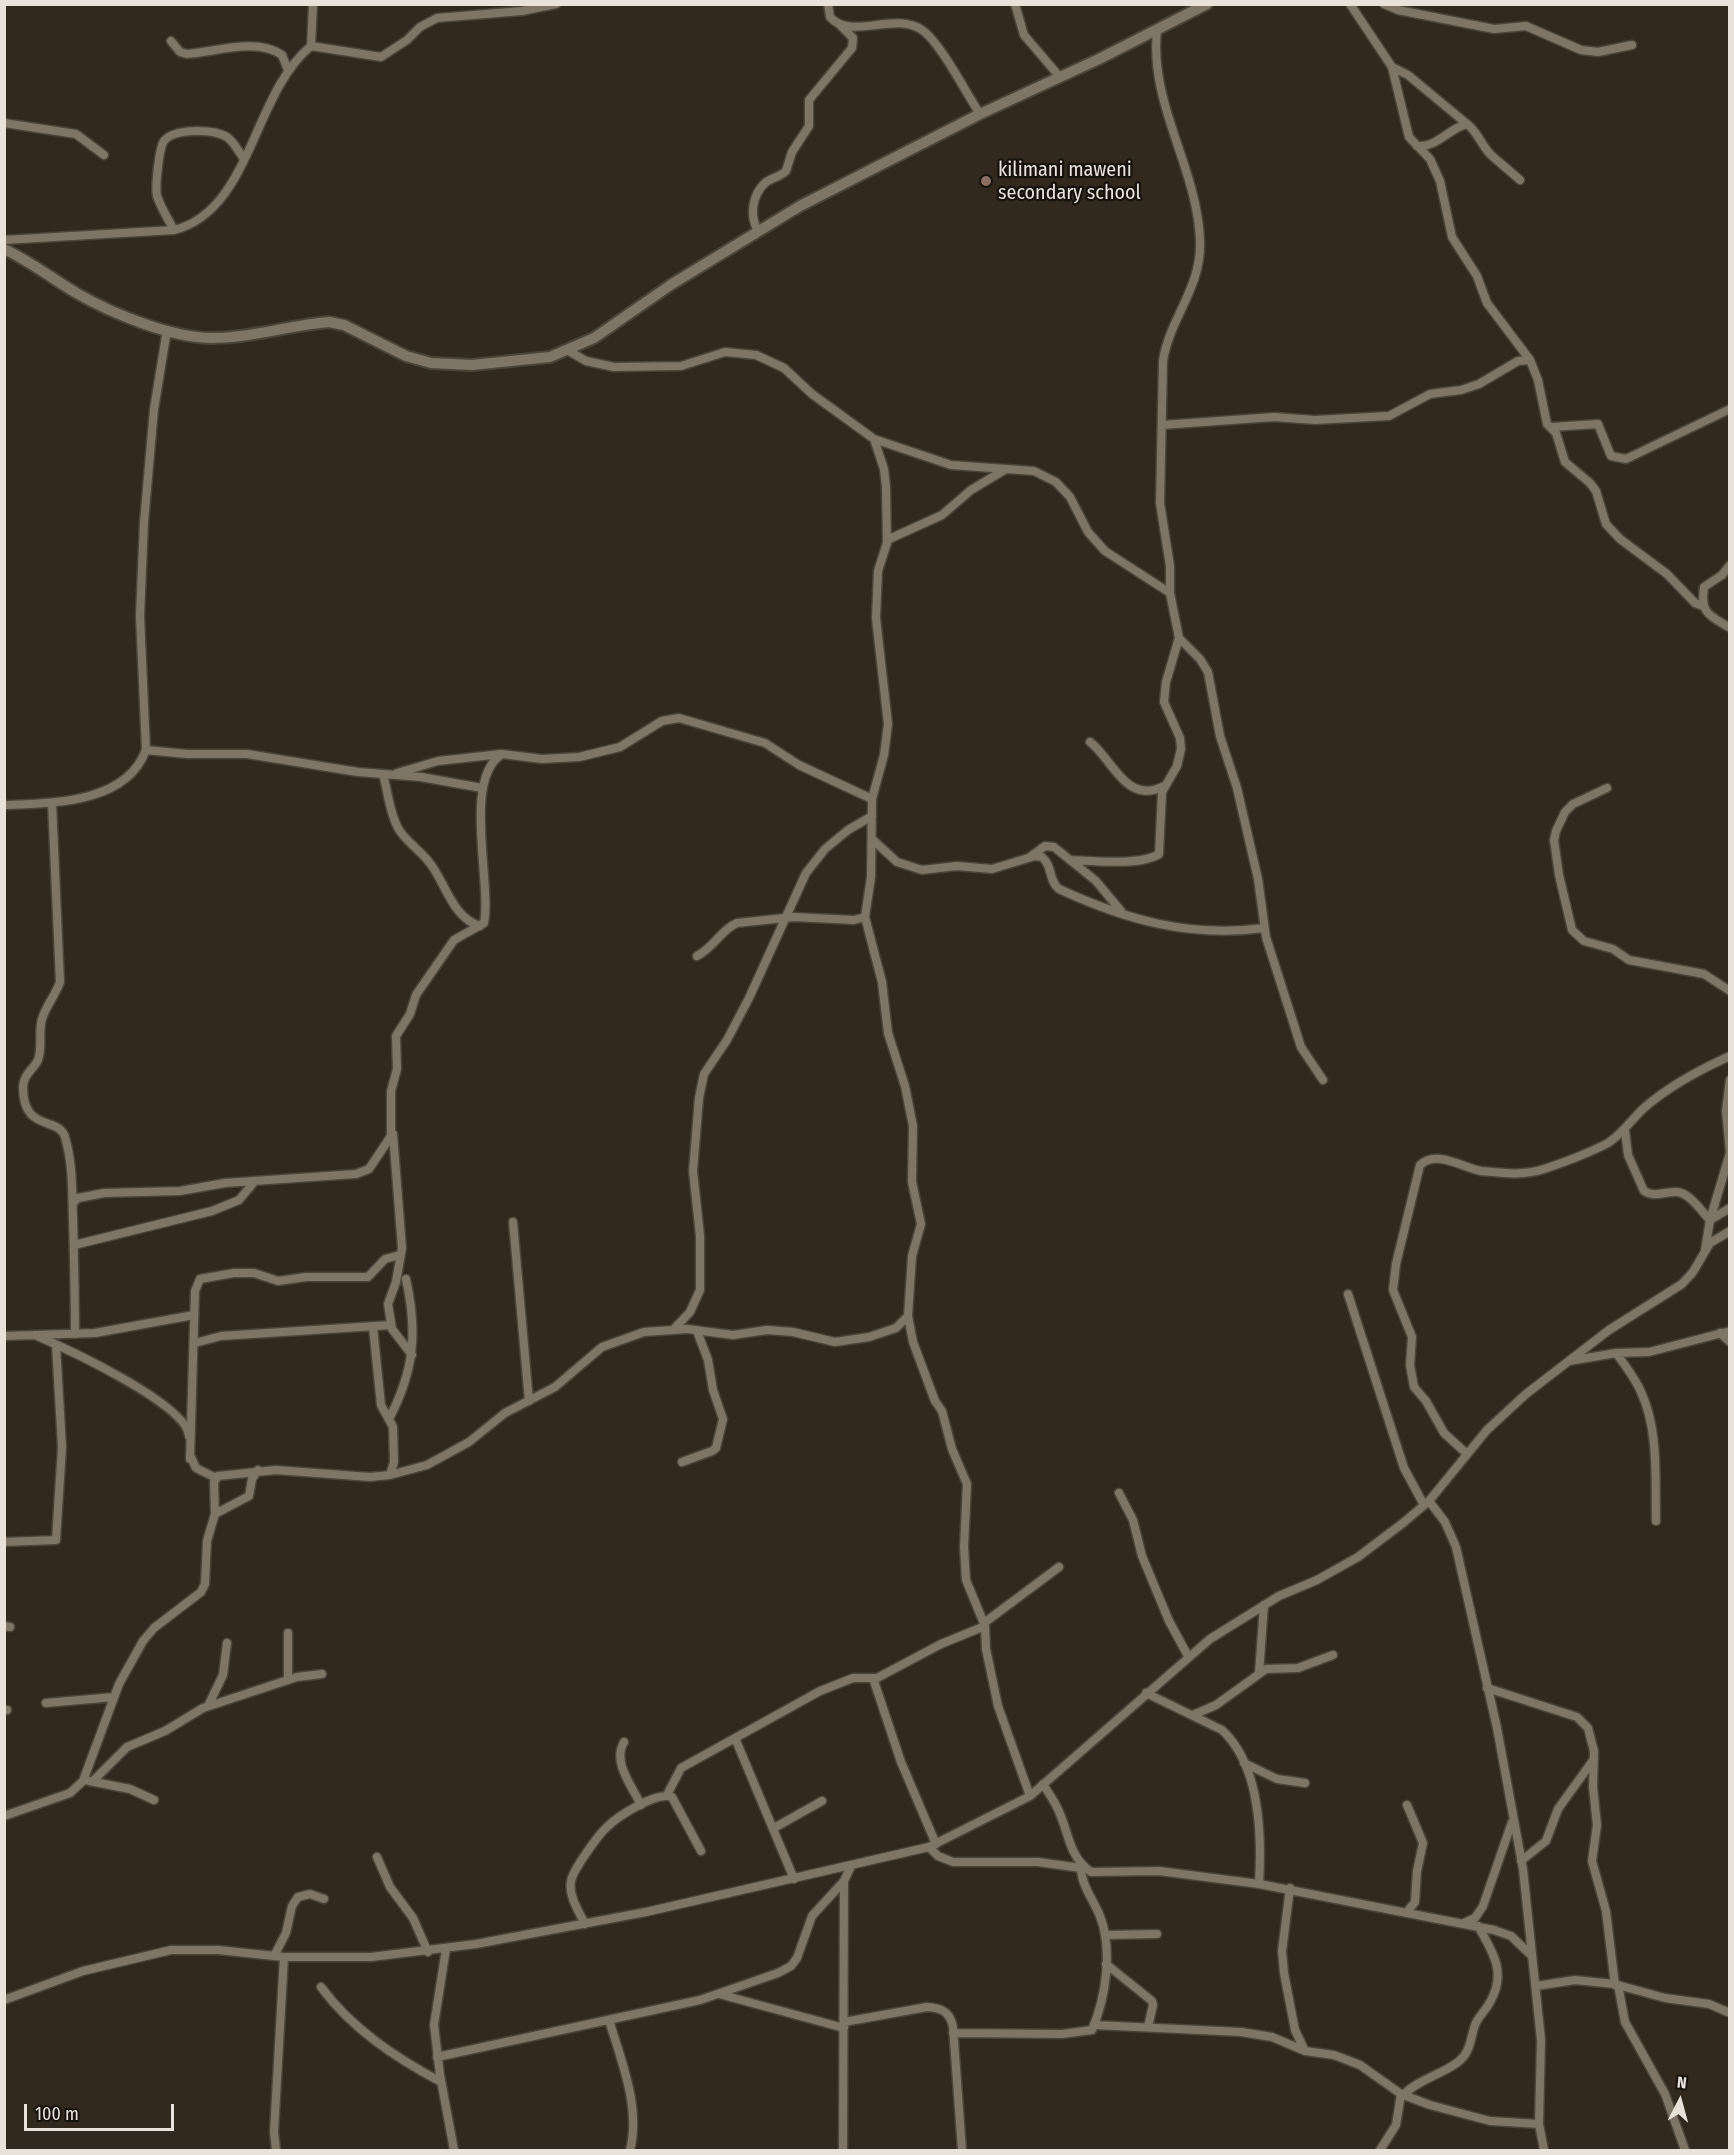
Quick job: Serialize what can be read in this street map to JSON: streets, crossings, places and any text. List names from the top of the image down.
{
  "places": ["kilimani maweni secondary school"],
  "scale_bar": "100 m",
  "north": "top"
}
